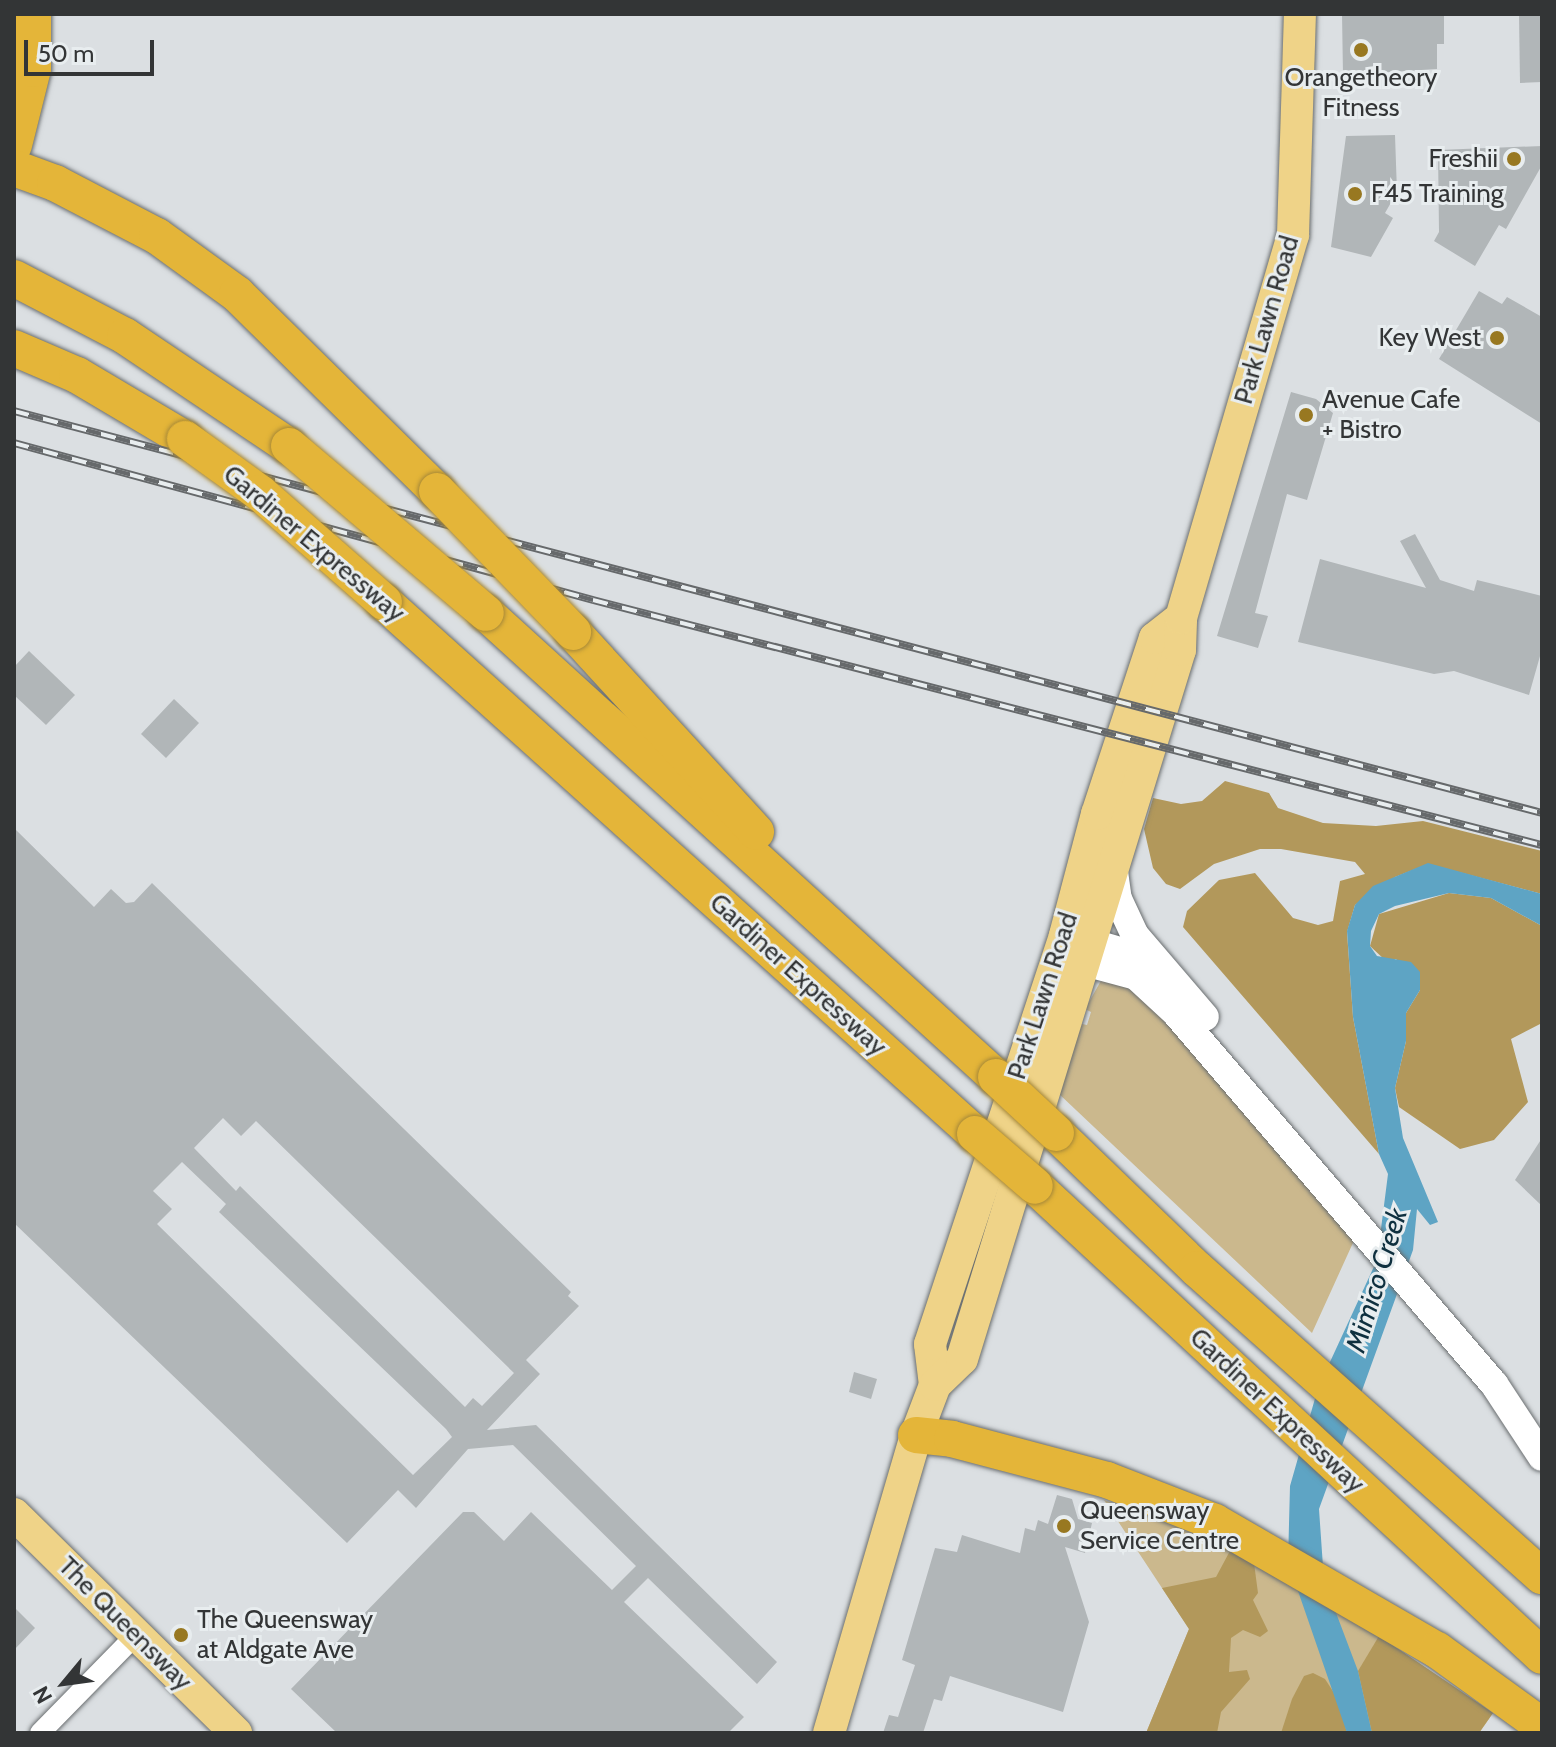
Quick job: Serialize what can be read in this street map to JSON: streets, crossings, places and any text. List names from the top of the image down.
{
  "streets": {
    "highway": ["Gardiner Expressway"],
    "main road": ["Park Lawn Road", "The Queensway"]
  },
  "water": ["Mimico Creek"],
  "places": [
    "Orangetheory Fitness",
    "Freshii",
    "F45 Training",
    "Key West",
    "Avenue Cafe + Bistro",
    "Queensway Service Centre",
    "The Queensway at Aldgate Ave"
  ],
  "scale_bar": "50 m",
  "north": "bottom left"
}
